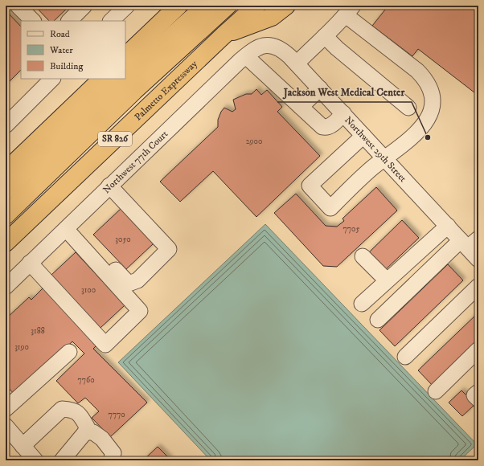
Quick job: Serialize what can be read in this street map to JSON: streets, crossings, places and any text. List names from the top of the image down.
{
  "streets": {
    "highway": ["Palmetto Expressway", "SR 826"],
    "street": ["Northwest 29th Street", "Northwest 77th Court"]
  },
  "crossings": [
    ["Northwest 29th Street", "Northwest 77th Court"]
  ],
  "places": ["Jackson West Medical Center"],
  "house_numbers": [
    "2900",
    "7705",
    "3050",
    "3100",
    "3188",
    "3190",
    "7760",
    "7770"
  ],
  "legend": ["Road", "Water", "Building"]
}
